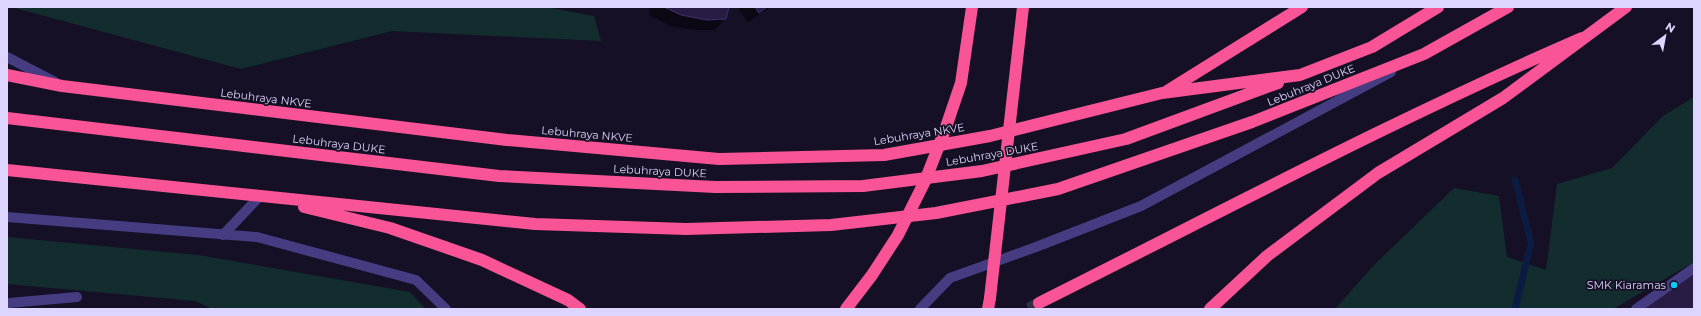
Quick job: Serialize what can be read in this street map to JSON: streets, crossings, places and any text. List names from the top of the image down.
{
  "streets": {
    "highway": ["Lebuhraya DUKE", "Lebuhraya NKVE"]
  },
  "crossings": [
    ["Lebuhraya DUKE", "Lebuhraya NKVE"]
  ],
  "places": ["SMK Kiaramas"],
  "north": "top right"
}
